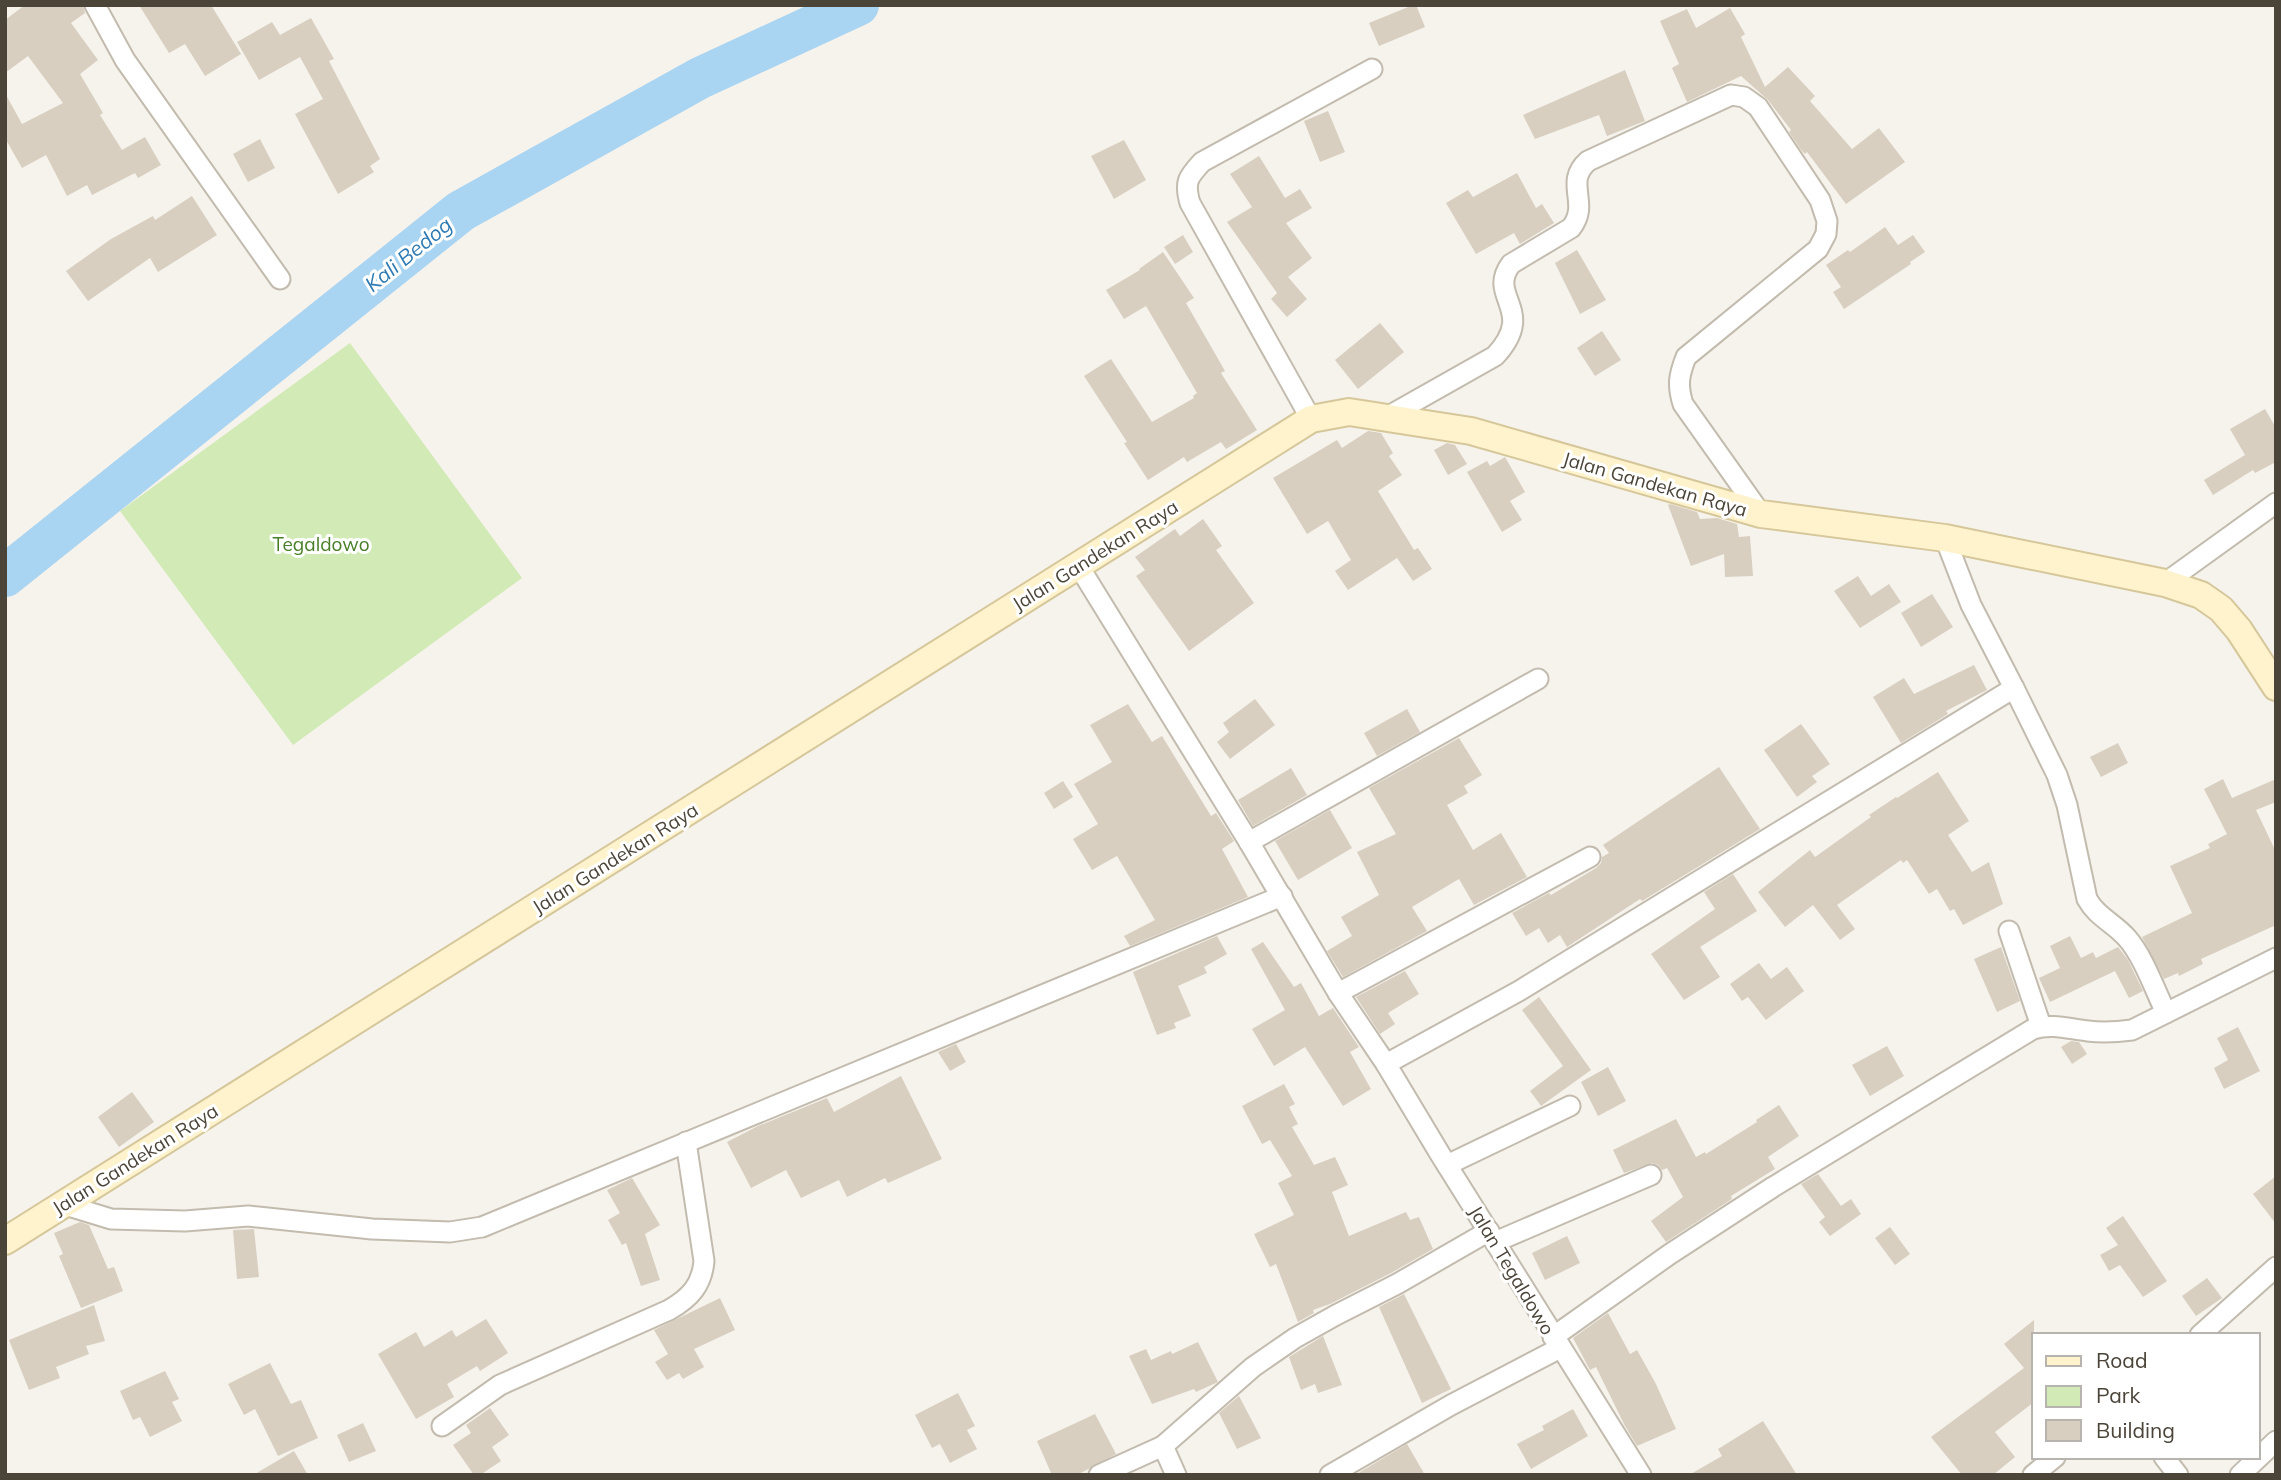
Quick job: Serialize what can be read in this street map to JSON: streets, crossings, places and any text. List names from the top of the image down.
{
  "streets": {
    "street": ["Jalan Gandekan Raya", "Jalan Tegaldowo"]
  },
  "crossings": [
    ["Jalan Gandekan Raya", "Jalan Tegaldowo"]
  ],
  "water": ["Kali Bedog"],
  "parks": ["Tegaldowo"],
  "legend": ["Road", "Park", "Building"]
}
